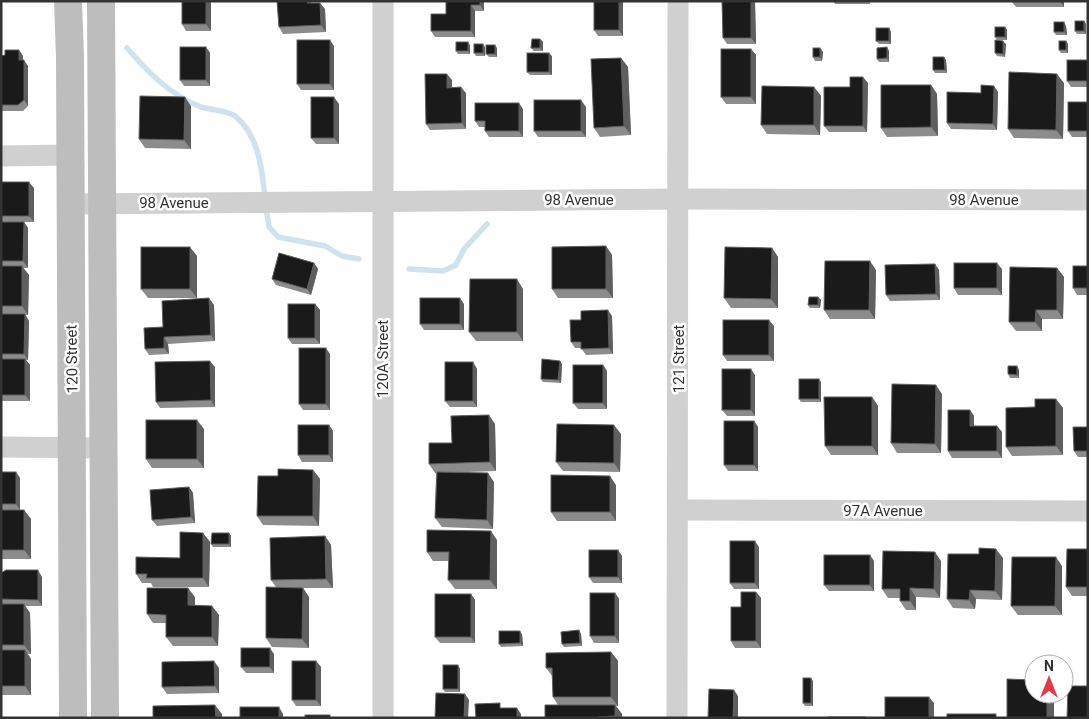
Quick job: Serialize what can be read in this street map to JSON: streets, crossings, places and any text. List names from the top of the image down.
{
  "streets": {
    "main road": ["120 Street"],
    "street": [
      "98 Avenue",
      "120A Street",
      "121 Street",
      "97A Avenue"
    ]
  },
  "crossings": [
    ["98 Avenue", "120 Street"],
    ["98 Avenue", "120A Street"],
    ["98 Avenue", "121 Street"],
    ["121 Street", "97A Avenue"]
  ],
  "north": "top"
}
